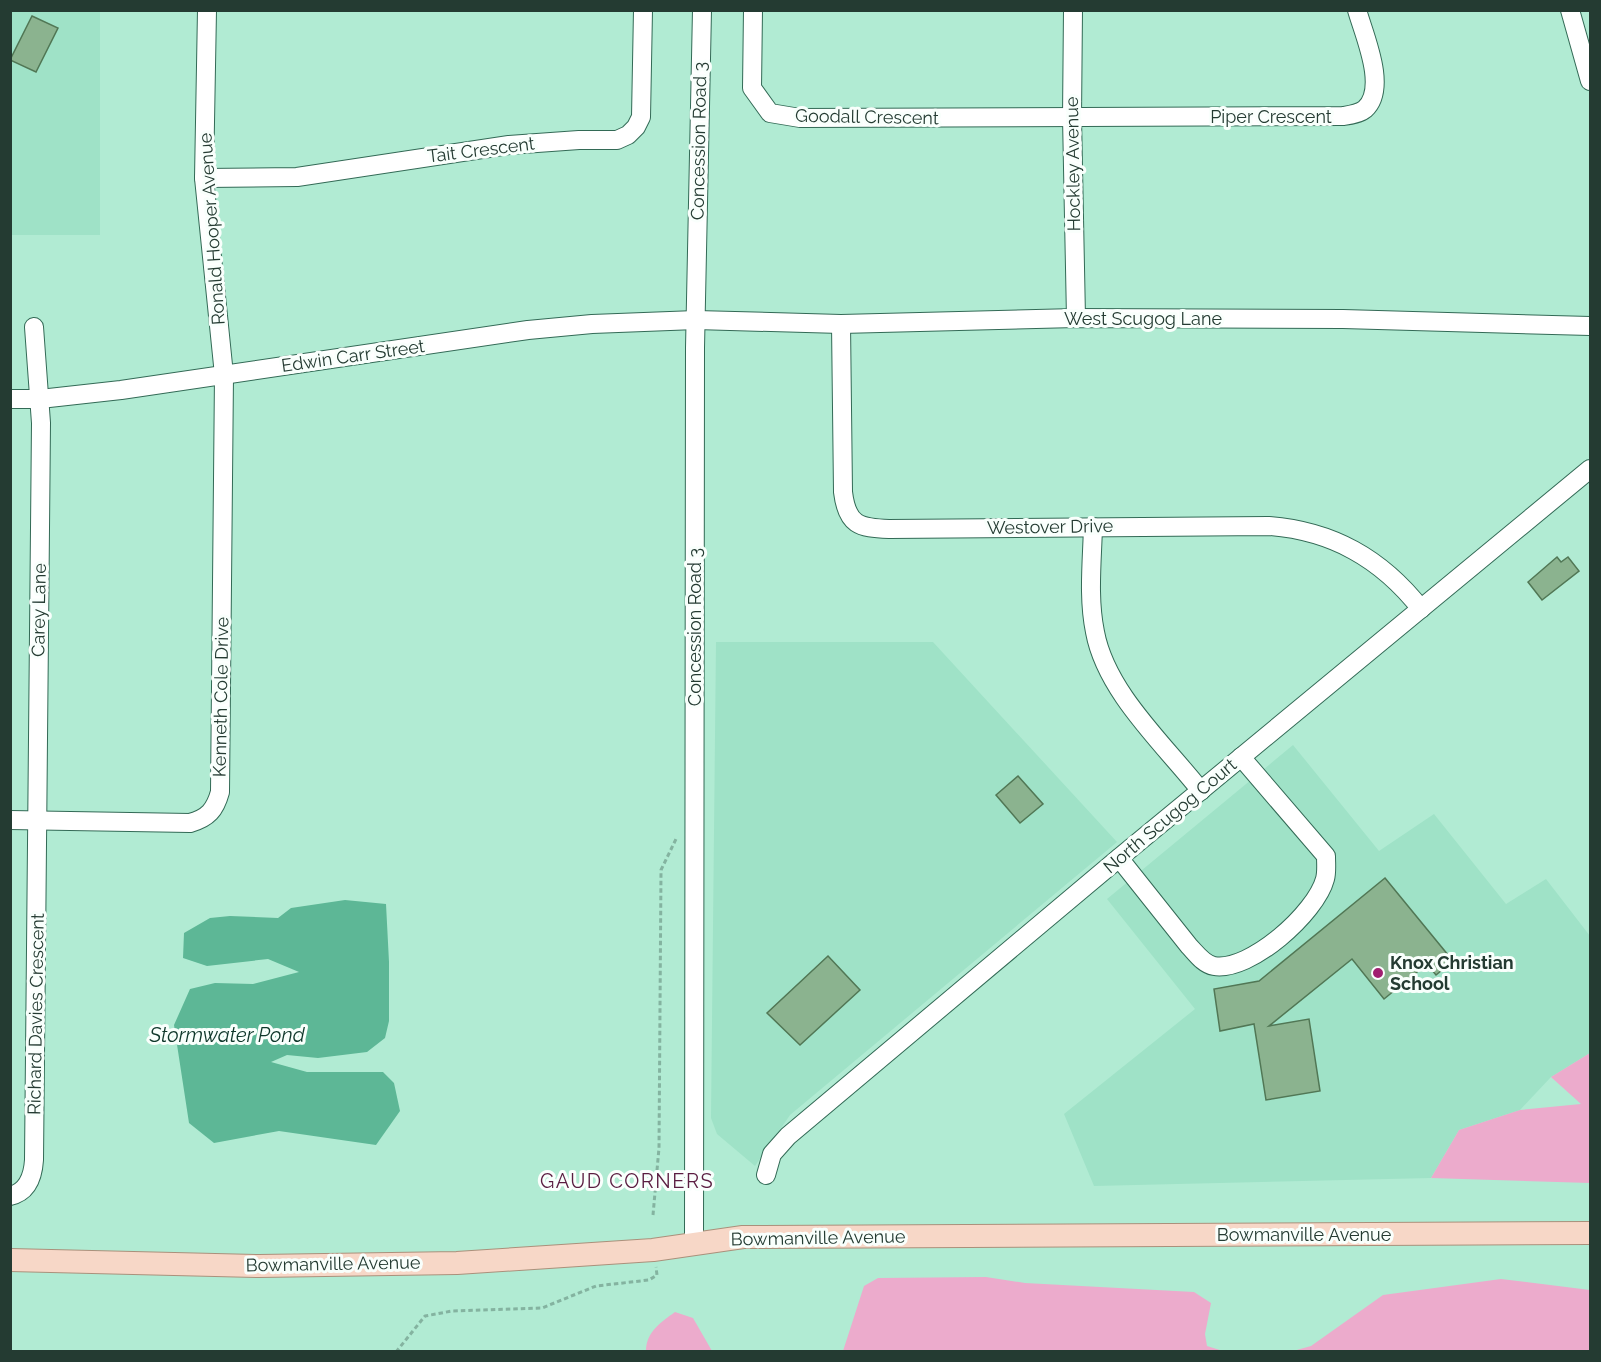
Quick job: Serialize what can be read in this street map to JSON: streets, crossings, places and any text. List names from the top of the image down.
{
  "streets": {
    "main road": ["Bowmanville Avenue"],
    "street": [
      "Goodall Crescent",
      "Piper Crescent",
      "Concession Road 3",
      "Tait Crescent",
      "Hockley Avenue",
      "Ronald Hooper Avenue",
      "West Scugog Lane",
      "Edwin Carr Street",
      "Westover Drive",
      "Carey Lane",
      "Kenneth Cole Drive",
      "North Scugog Court",
      "Richard Davies Crescent"
    ]
  },
  "crossings": [
    ["Goodall Crescent", "Piper Crescent"],
    ["Goodall Crescent", "Hockley Avenue"],
    ["Piper Crescent", "Hockley Avenue"],
    ["Concession Road 3", "West Scugog Lane"],
    ["Concession Road 3", "Edwin Carr Street"],
    ["Concession Road 3", "Bowmanville Avenue"],
    ["Tait Crescent", "Ronald Hooper Avenue"],
    ["Hockley Avenue", "West Scugog Lane"],
    ["Ronald Hooper Avenue", "Edwin Carr Street"],
    ["Ronald Hooper Avenue", "Kenneth Cole Drive"],
    ["West Scugog Lane", "Edwin Carr Street"],
    ["West Scugog Lane", "Westover Drive"],
    ["Edwin Carr Street", "Carey Lane"],
    ["Edwin Carr Street", "Kenneth Cole Drive"],
    ["Westover Drive", "North Scugog Court"],
    ["Carey Lane", "Kenneth Cole Drive"],
    ["Carey Lane", "Richard Davies Crescent"],
    ["Kenneth Cole Drive", "Richard Davies Crescent"]
  ],
  "districts": ["GAUD CORNERS"],
  "water": ["Stormwater Pond"],
  "places": ["Knox Christian School"]
}
